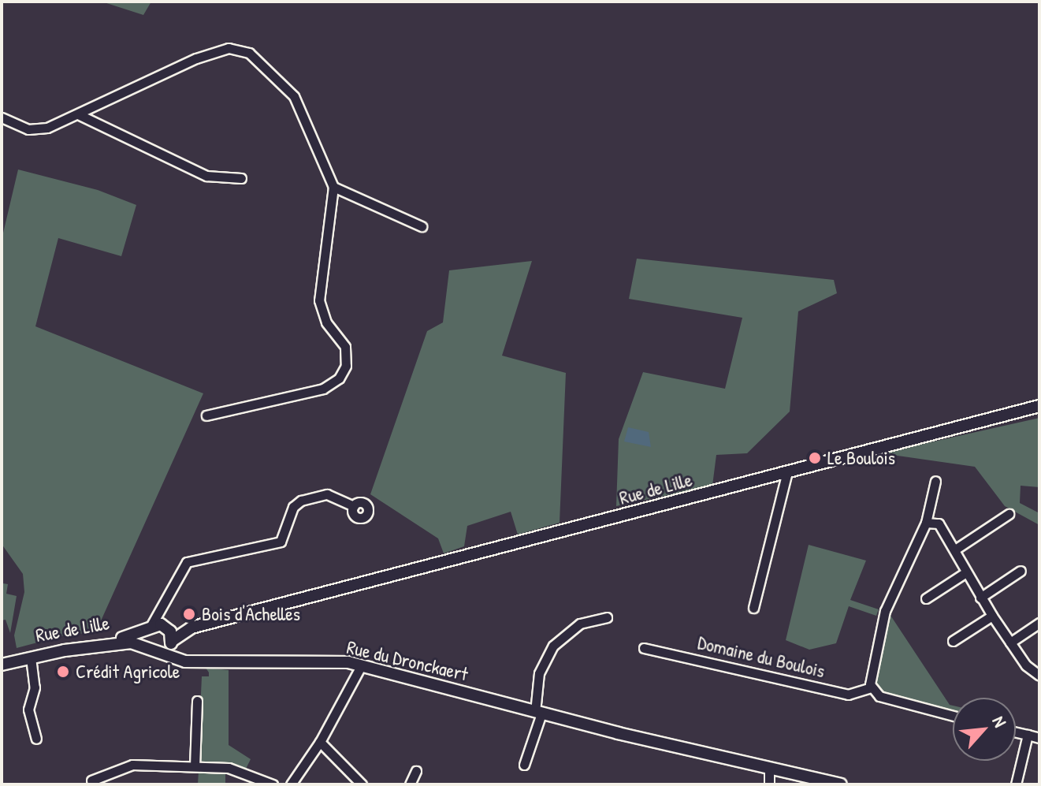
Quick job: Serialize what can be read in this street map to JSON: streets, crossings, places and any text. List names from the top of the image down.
{
  "streets": {
    "main road": ["Rue de Lille", "Rue du Dronckaert"],
    "street": ["Domaine du Boulois"]
  },
  "crossings": [
    ["Rue de Lille", "Rue du Dronckaert"]
  ],
  "places": ["Le Boulois", "Bois d'Achelles", "Crédit Agricole"],
  "north": "top right"
}
